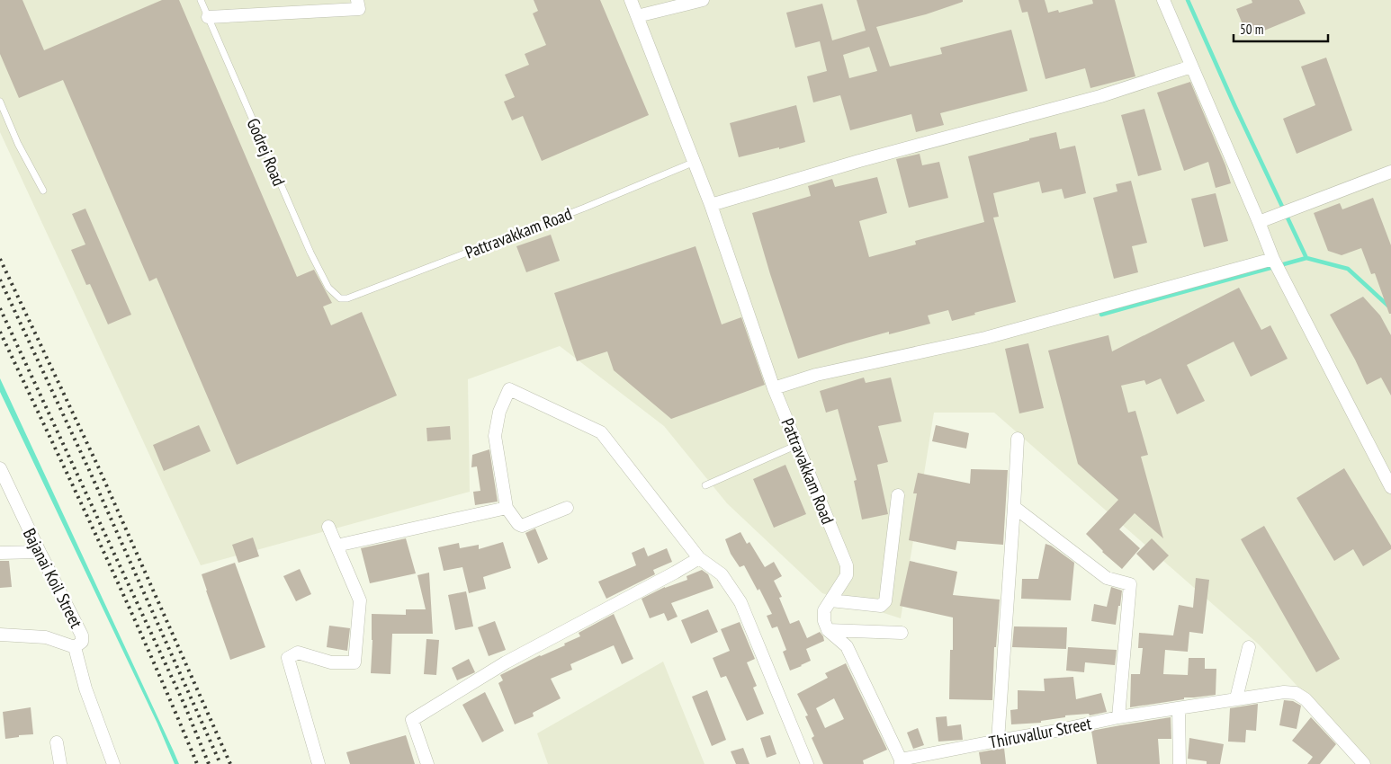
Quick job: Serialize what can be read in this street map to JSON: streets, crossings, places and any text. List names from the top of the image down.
{
  "streets": {
    "street": ["Pattravakkam Road", "Bajanai Koil Street", "Thiruvallur Street"],
    "lane": ["Godrej Road"]
  },
  "crossings": [
    ["Godrej Road", "Pattravakkam Road"]
  ],
  "scale_bar": "50 m"
}
